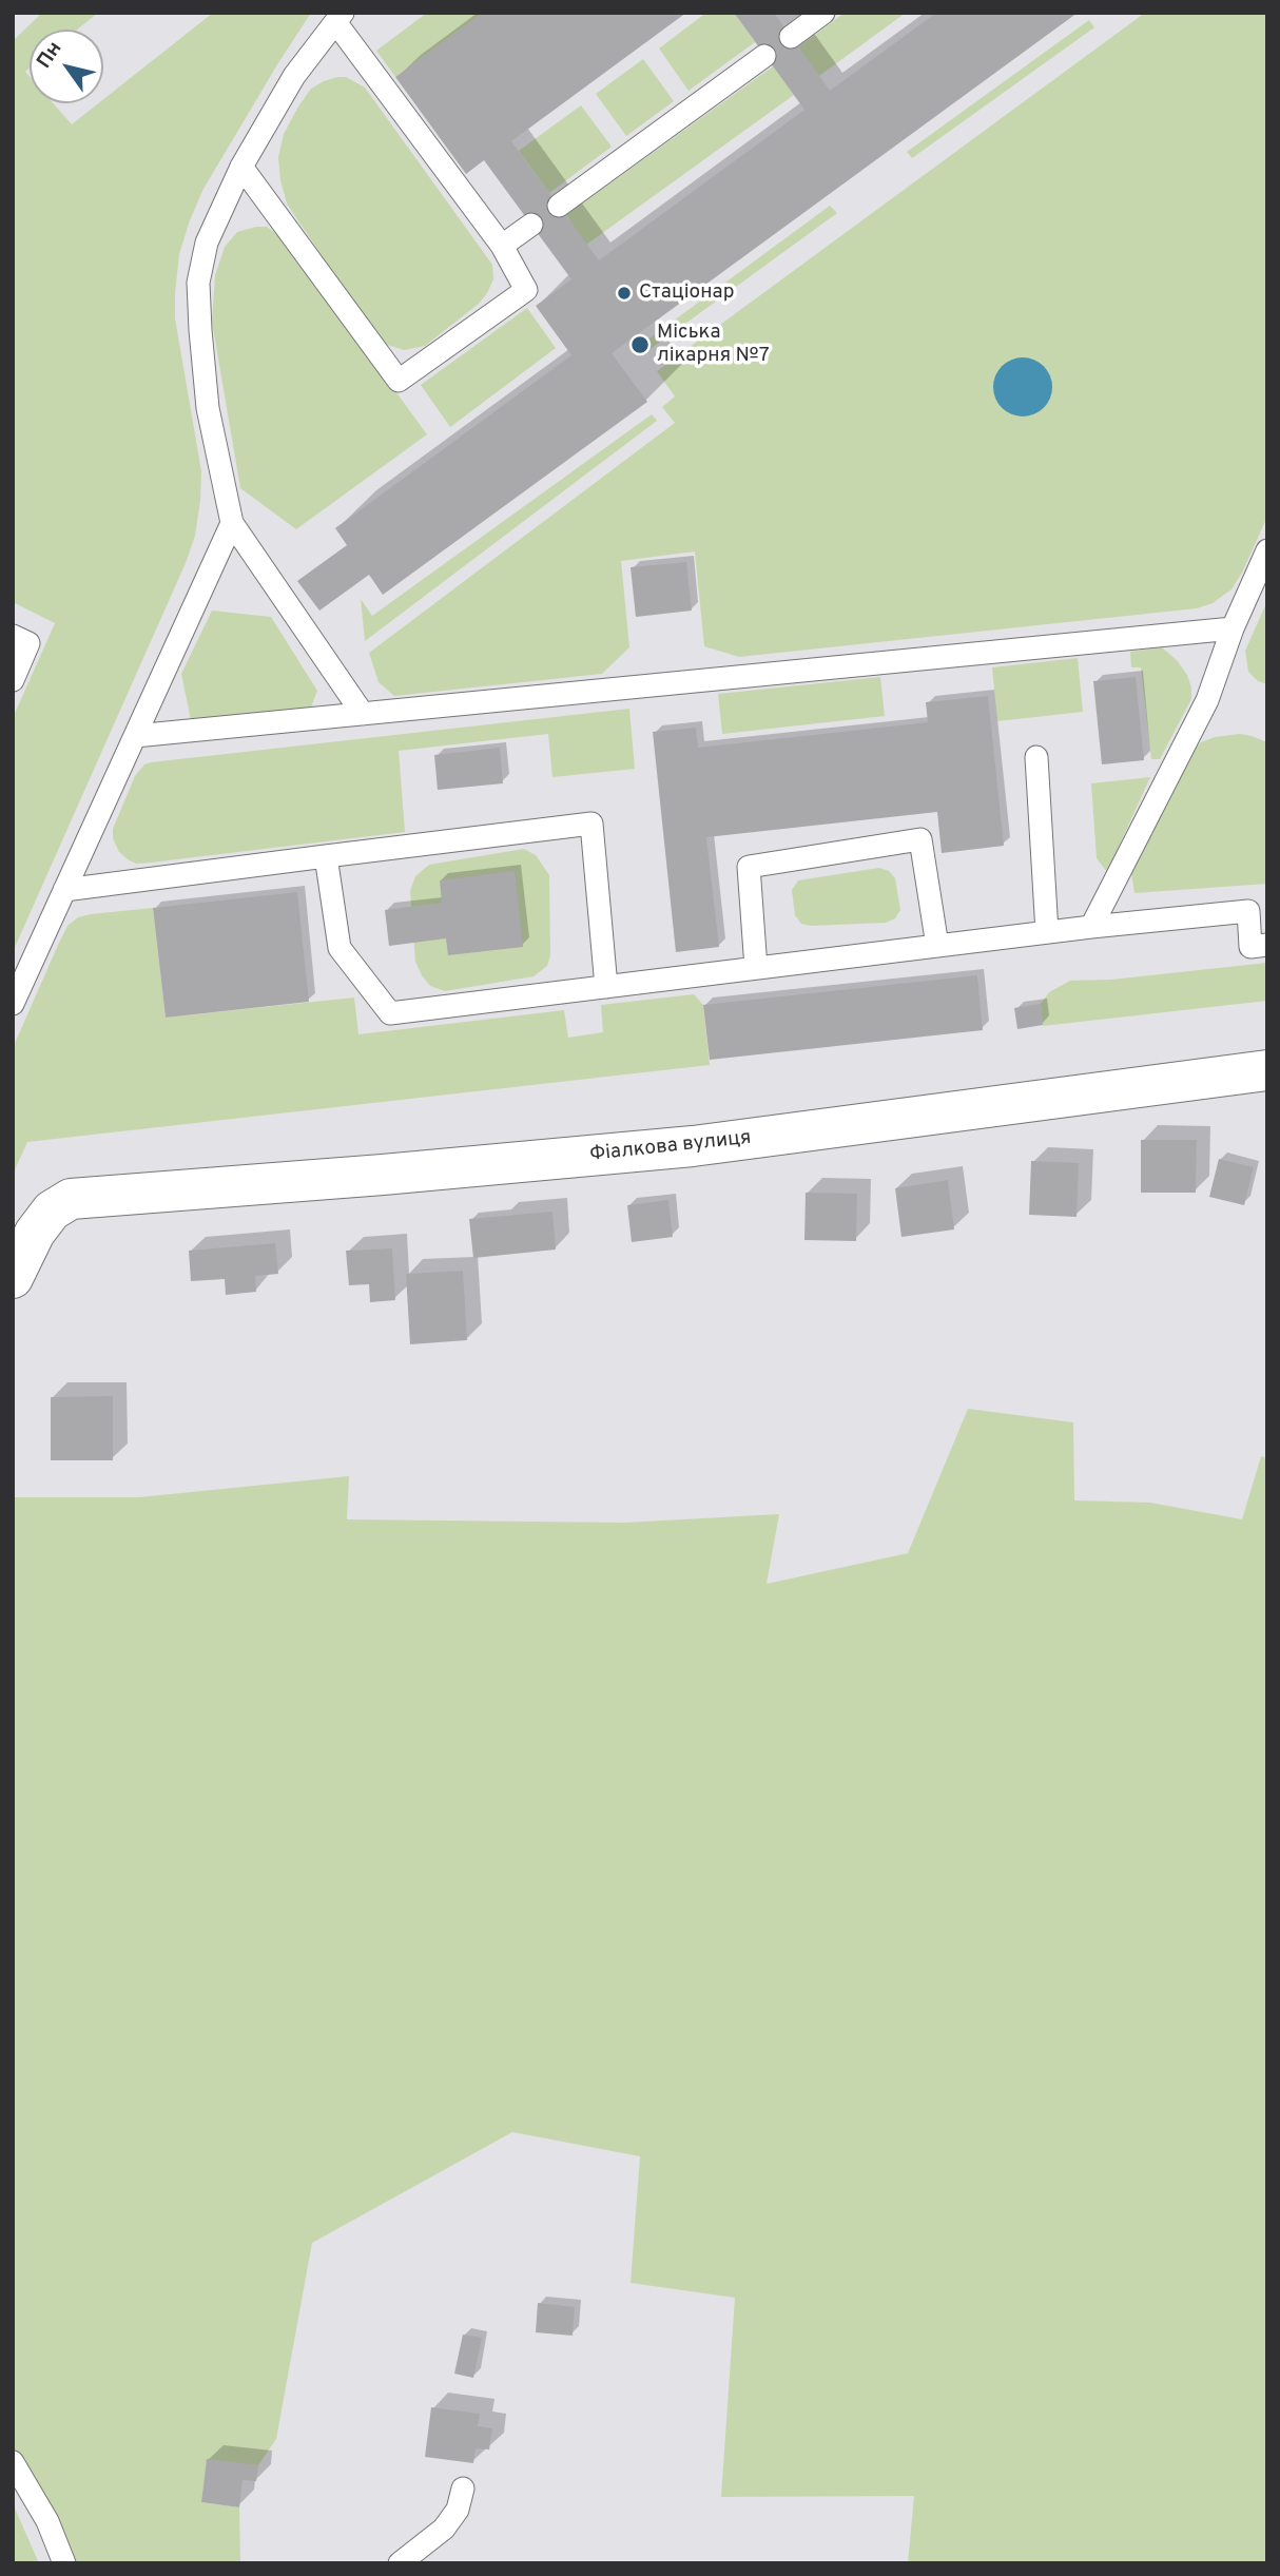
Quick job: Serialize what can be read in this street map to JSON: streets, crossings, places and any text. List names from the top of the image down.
{
  "streets": {
    "street": ["Фіалкова вулиця"]
  },
  "places": ["Стаціонар", "Міська лікарня №7"],
  "north": "top left"
}
